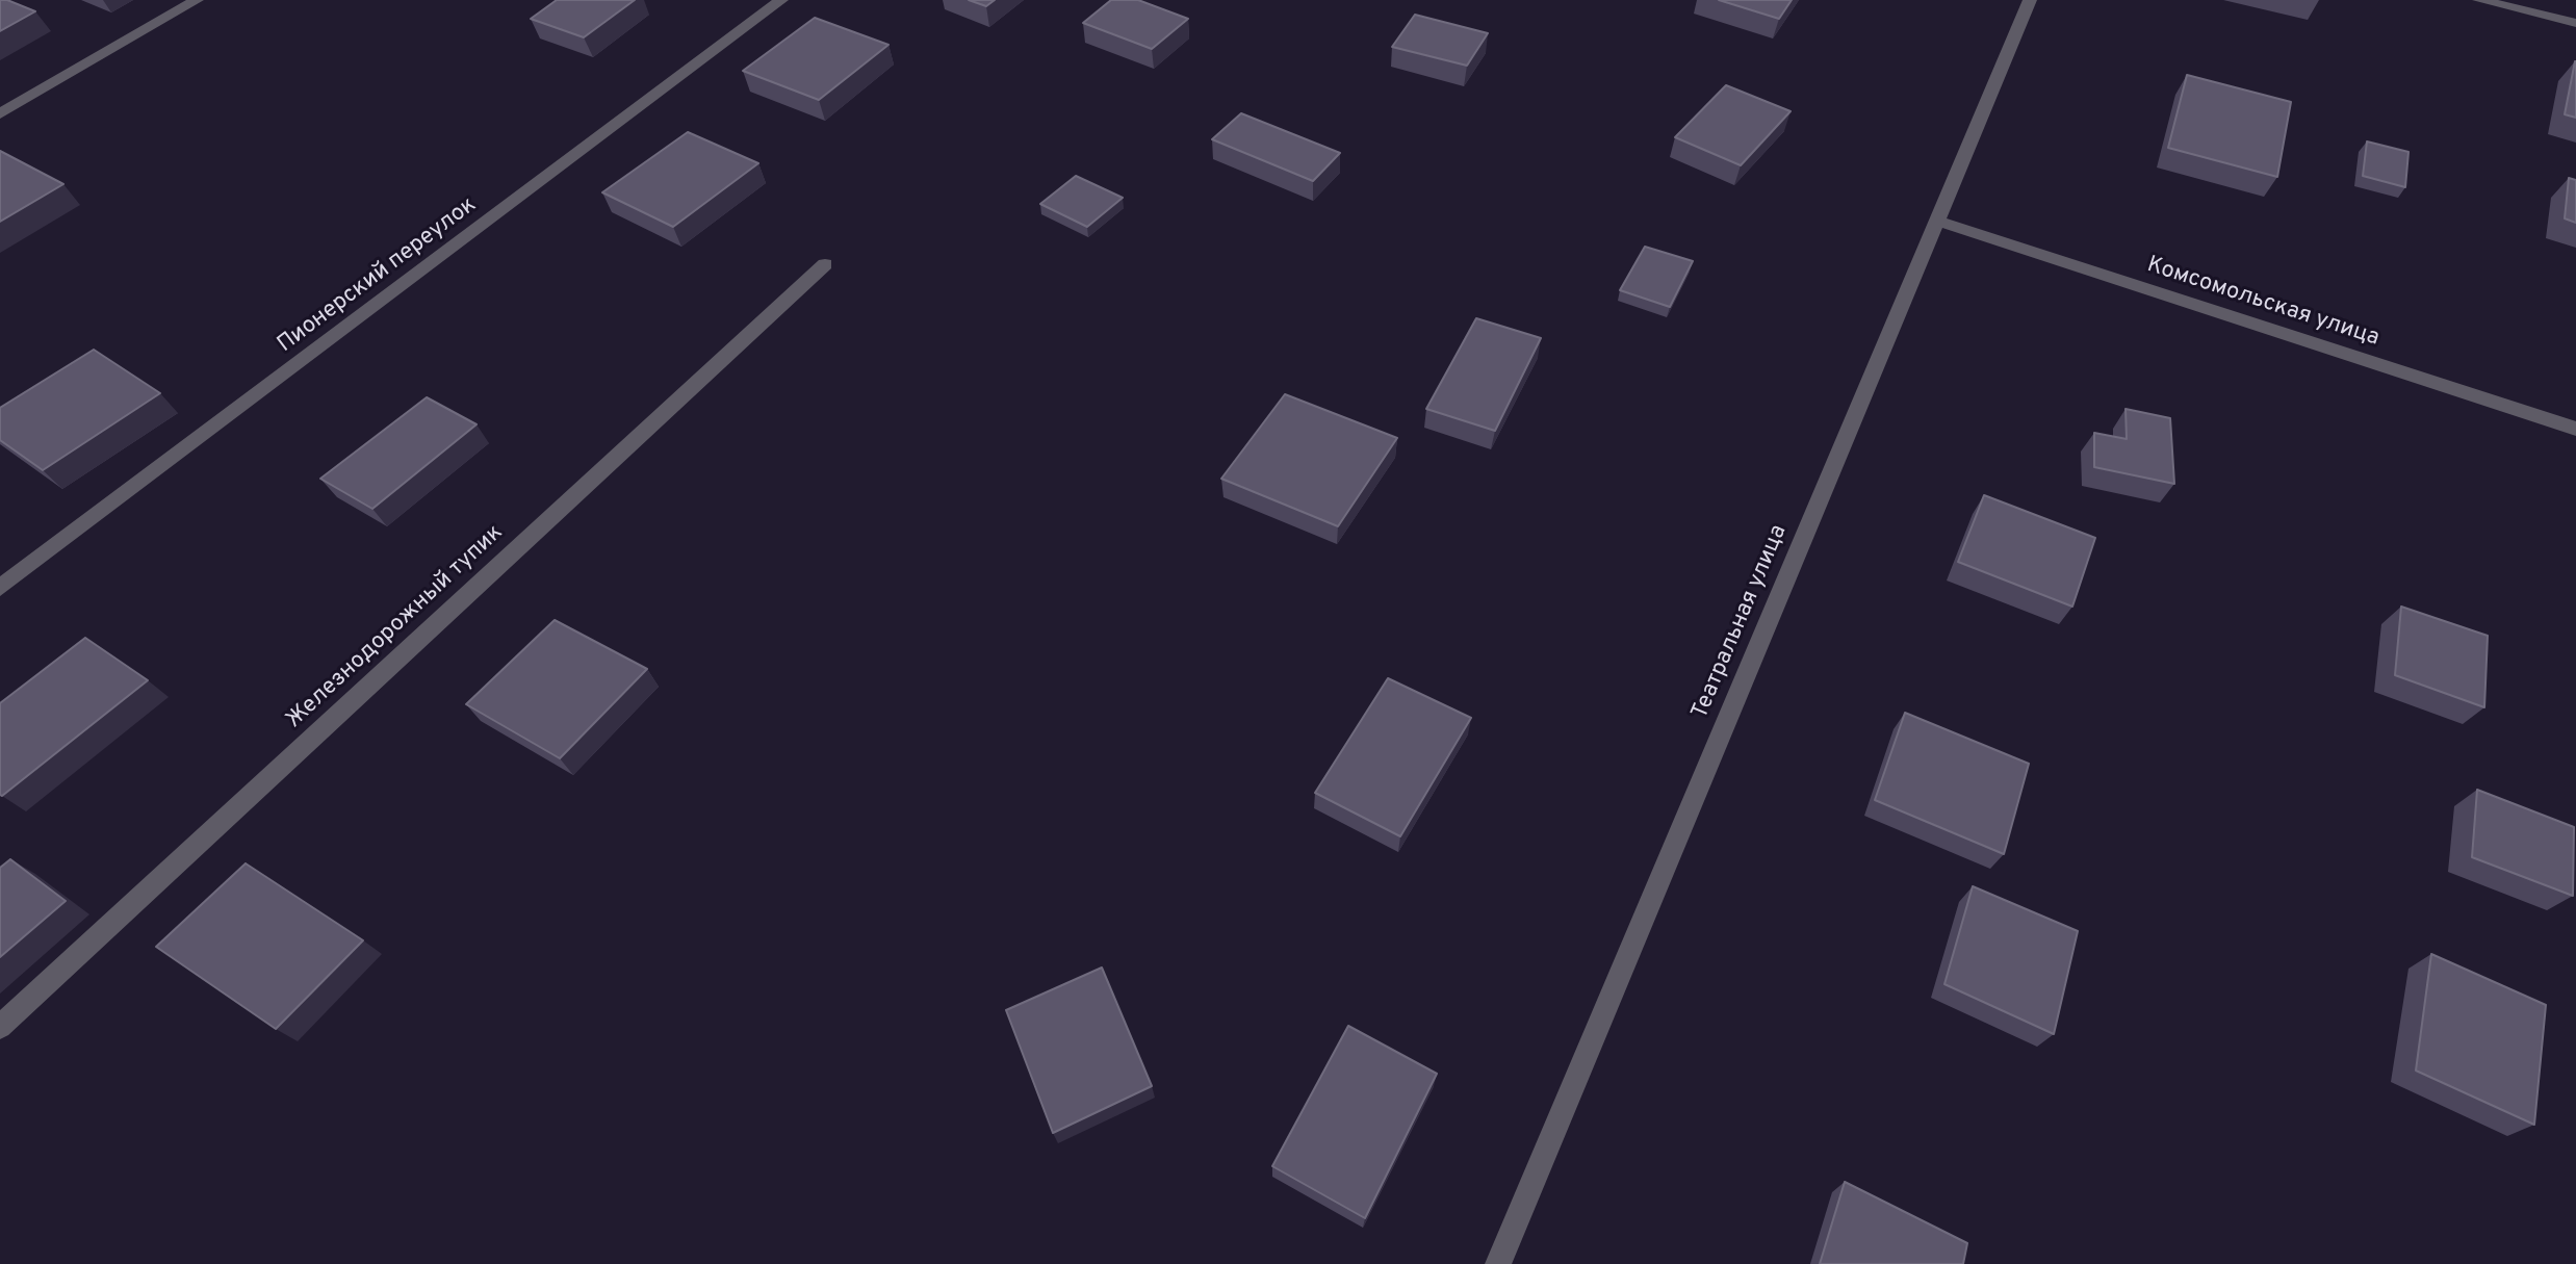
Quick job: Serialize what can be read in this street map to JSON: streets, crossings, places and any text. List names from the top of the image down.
{
  "streets": {
    "street": [
      "Пионерский переулок",
      "Комсомольская улица",
      "Театральная улица",
      "Железнодорожный тупик"
    ]
  },
  "crossings": [
    ["Комсомольская улица", "Театральная улица"]
  ]
}
